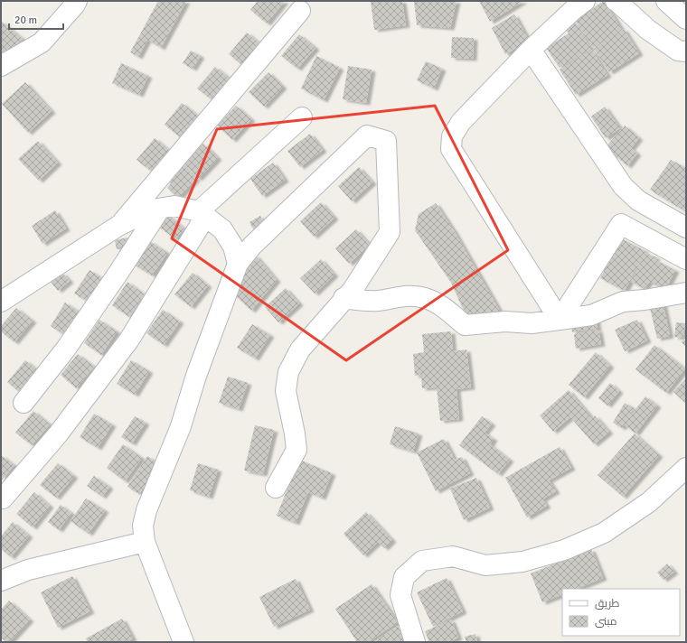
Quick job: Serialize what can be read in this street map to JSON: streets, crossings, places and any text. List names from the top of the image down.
{
  "legend": ["طريق", "مبنى"],
  "scale_bar": "20 m"
}
